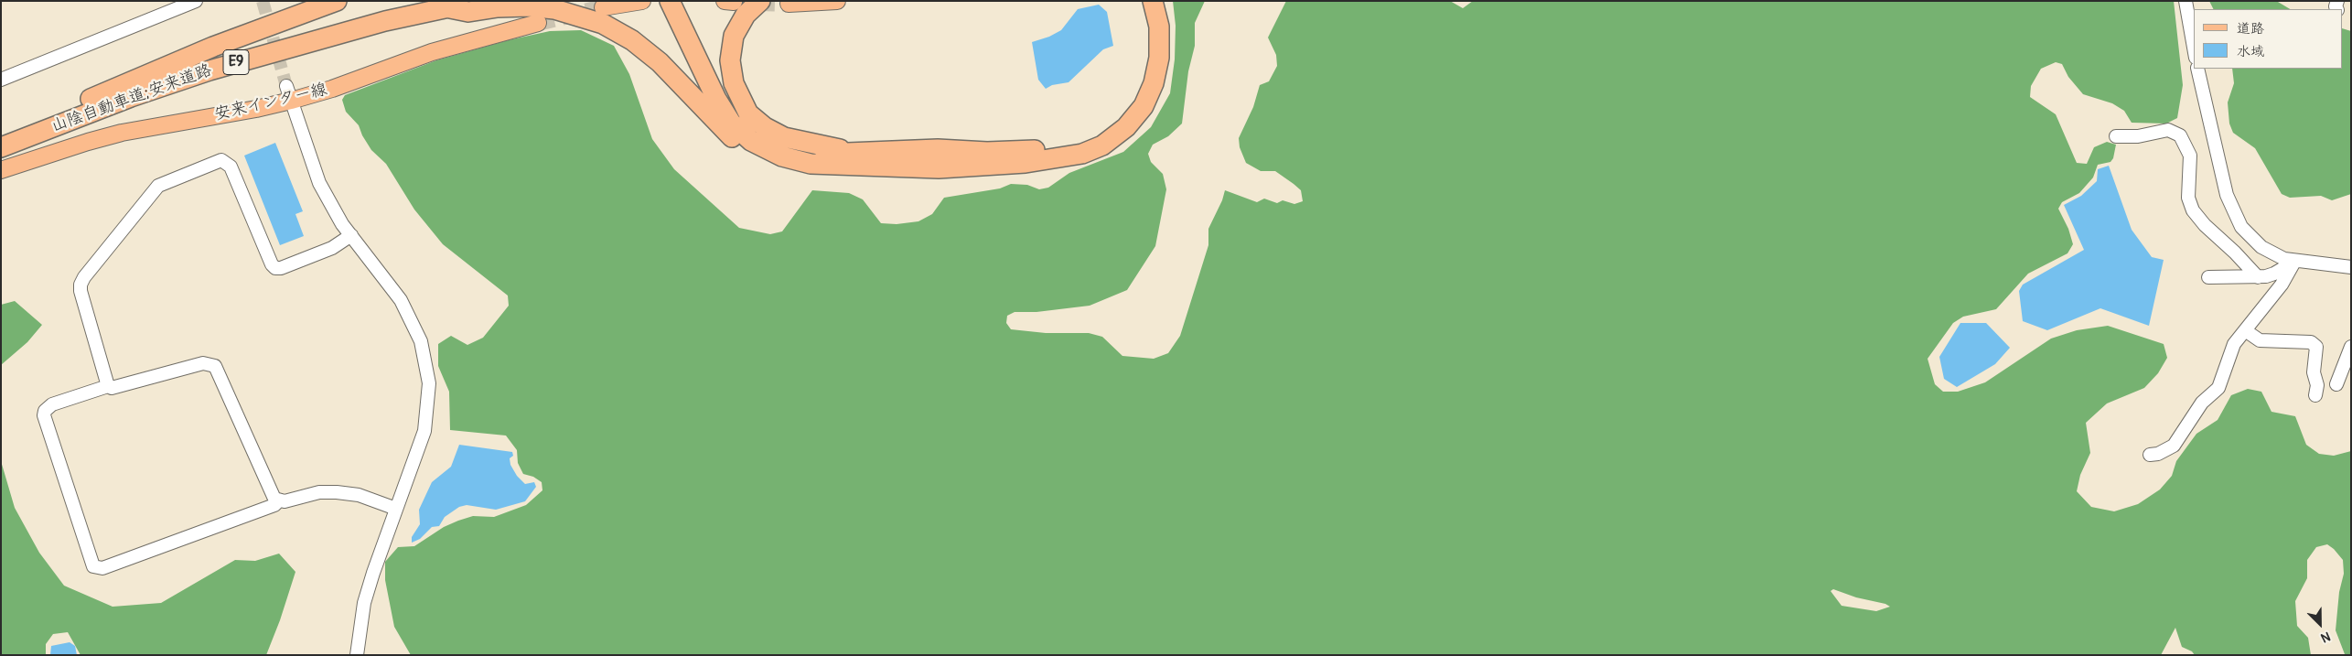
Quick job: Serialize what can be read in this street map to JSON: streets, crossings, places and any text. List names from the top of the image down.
{
  "streets": {
    "highway": ["E9", "山陰自動車道;安来道路"],
    "main road": ["安来インター線"]
  },
  "legend": ["道路", "水域"],
  "north": "bottom right"
}
